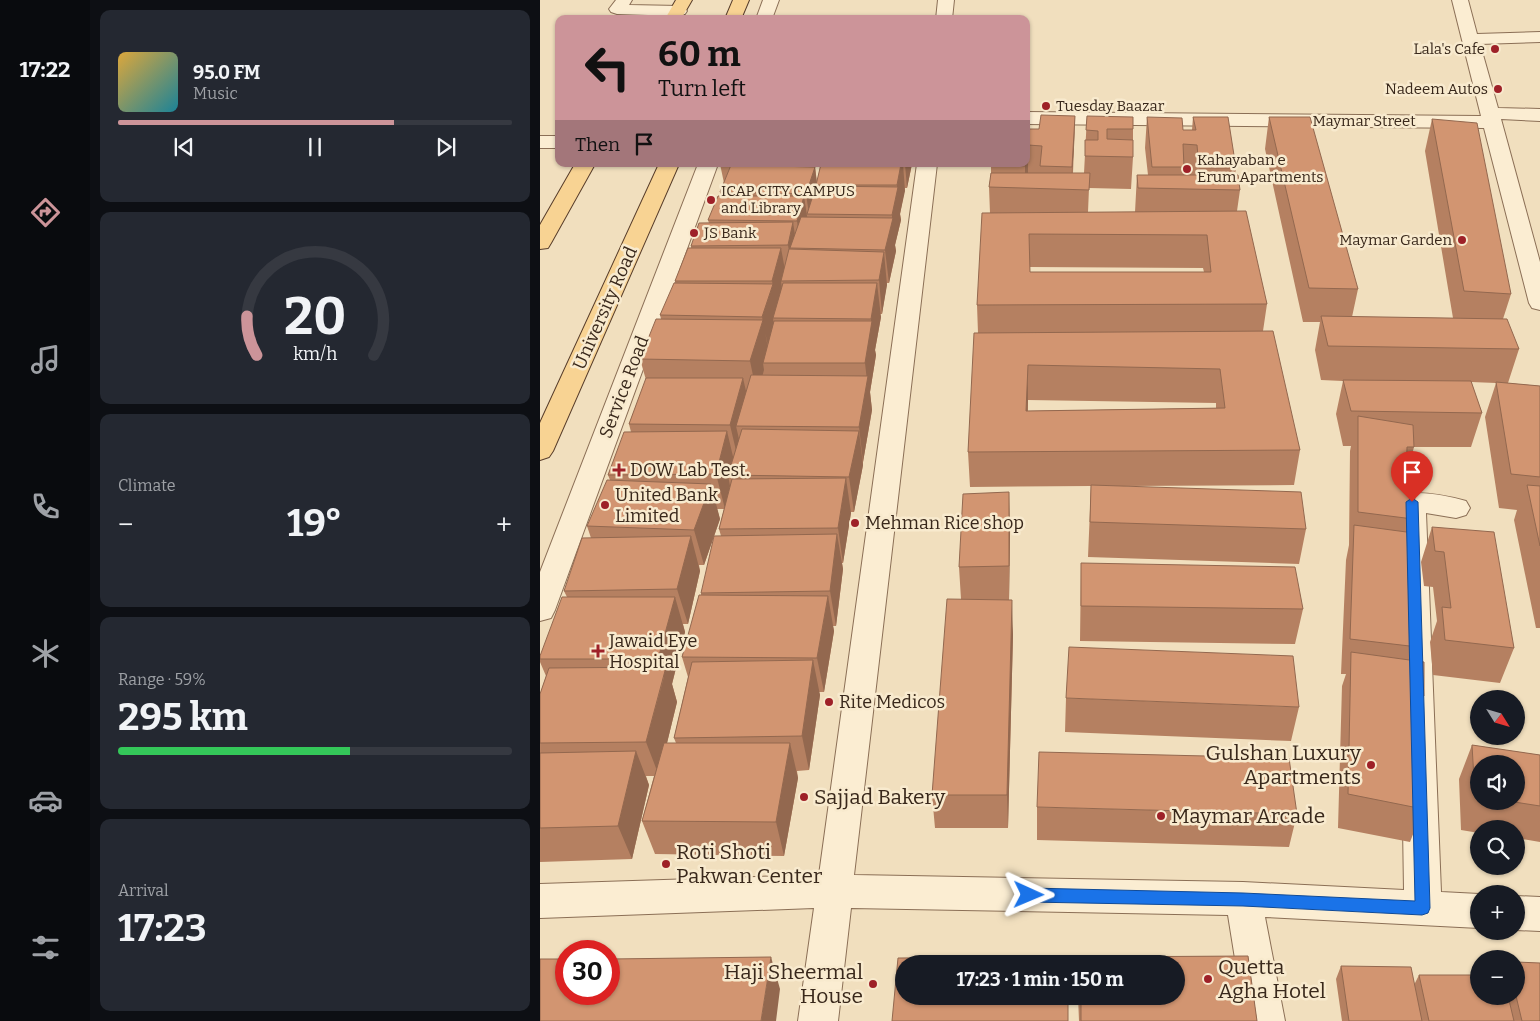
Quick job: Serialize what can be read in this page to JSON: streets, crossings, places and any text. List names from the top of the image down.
{
  "streets": {
    "main road": ["University Road"],
    "street": ["Maymar Street", "Service Road"]
  },
  "places": {
    "other": [
      "Lala's Cafe",
      "Nadeem Autos",
      "Tuesday Baazar",
      "Kahayaban e Erum Apartments",
      "ICAP CITY CAMPUS and Library",
      "JS Bank",
      "Maymar Garden",
      "United Bank Limited",
      "Mehman Rice shop",
      "Rite Medicos",
      "Gulshan Luxury Apartments",
      "Sajjad Bakery",
      "Maymar Arcade",
      "Roti Shoti Pakwan Center",
      "Quetta Agha Hotel",
      "Haji Sheermal House"
    ],
    "health": ["DOW Lab Test.", "Jawaid Eye Hospital"]
  },
  "north": "bottom right",
  "page": {
    "tabs": "17:22",
    "turn": ["60 m", "Turn left"],
    "song": ["95.0 FM", "Music"],
    "then": "Then",
    "tile": [
      "Climate",
      ["Range · 59%", "295 km"],
      ["Arrival", "17:23"]
    ],
    "heat": ["−", "19°", "+"],
    "map_buttons": ["+", "−"],
    "limit": "30",
    "trip": "17:23 · 1 min · 150 m",
    "gauge": ["20", "km/h"]
  }
}
